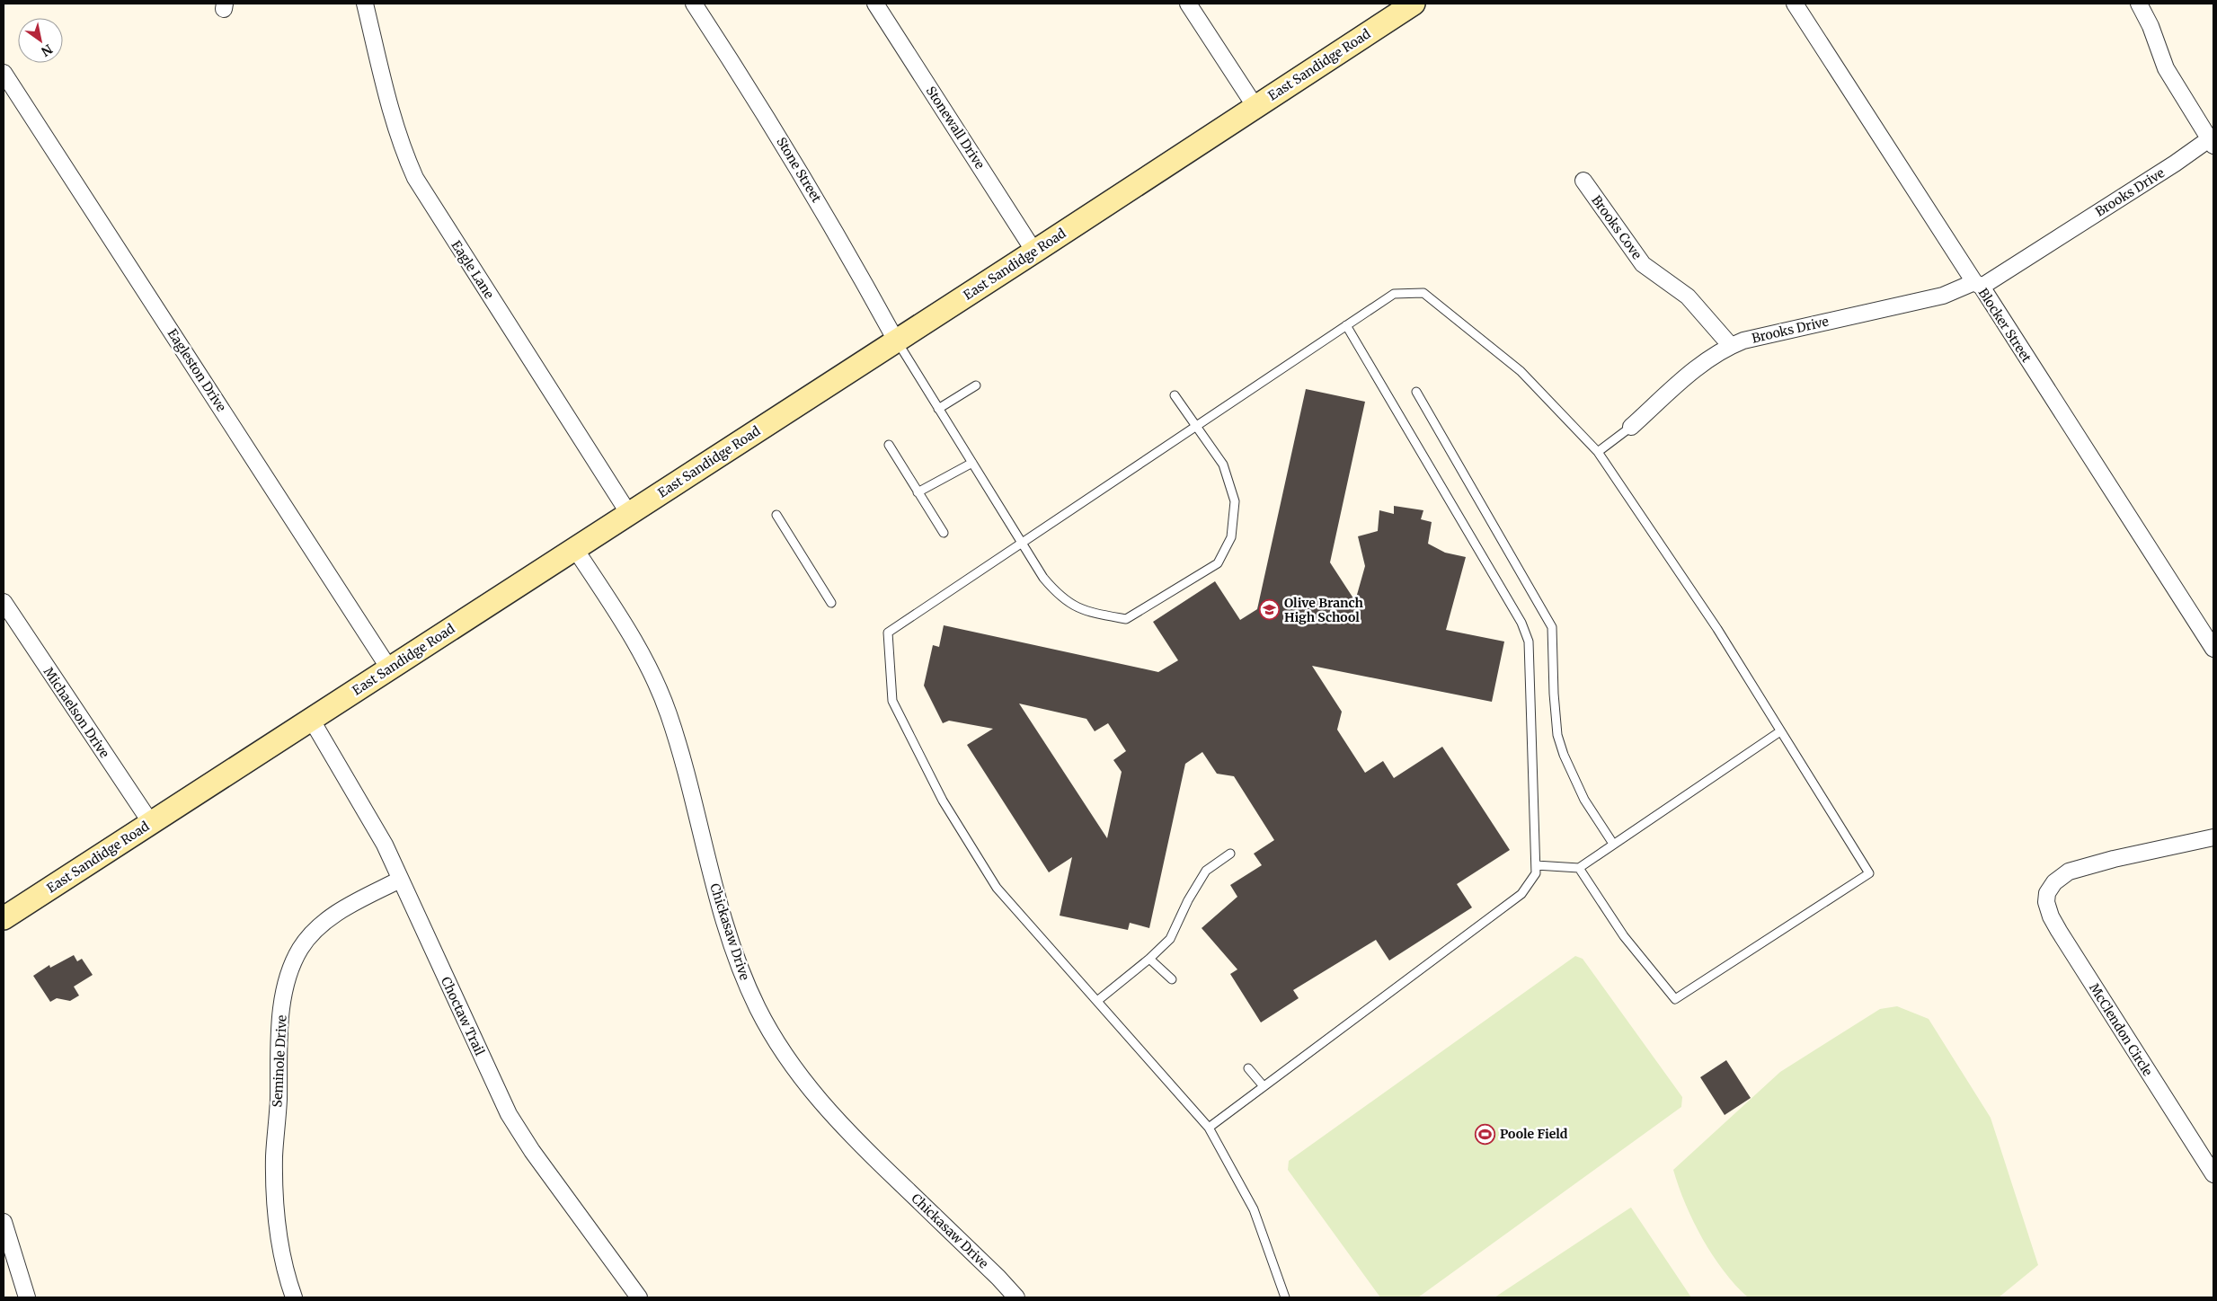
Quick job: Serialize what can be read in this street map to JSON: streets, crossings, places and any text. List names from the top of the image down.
{
  "streets": {
    "street": [
      "East Sandidge Road",
      "Stonewall Drive",
      "Stone Street",
      "Brooks Drive",
      "Brooks Cove",
      "Eagle Lane",
      "Blocker Street",
      "Eagleston Drive",
      "Michaelson Drive",
      "Chickasaw Drive",
      "Choctaw Trail",
      "McClendon Circle",
      "Seminole Drive"
    ]
  },
  "crossings": [
    ["East Sandidge Road", "Stonewall Drive"],
    ["East Sandidge Road", "Stone Street"],
    ["East Sandidge Road", "Eagle Lane"],
    ["East Sandidge Road", "Eagleston Drive"],
    ["East Sandidge Road", "Michaelson Drive"],
    ["East Sandidge Road", "Chickasaw Drive"],
    ["East Sandidge Road", "Choctaw Trail"],
    ["Brooks Drive", "Brooks Cove"],
    ["Brooks Drive", "Blocker Street"],
    ["Choctaw Trail", "Seminole Drive"]
  ],
  "places": {
    "school or university": ["Olive Branch High School"],
    "sports": ["Poole Field"]
  },
  "north": "bottom right"
}
